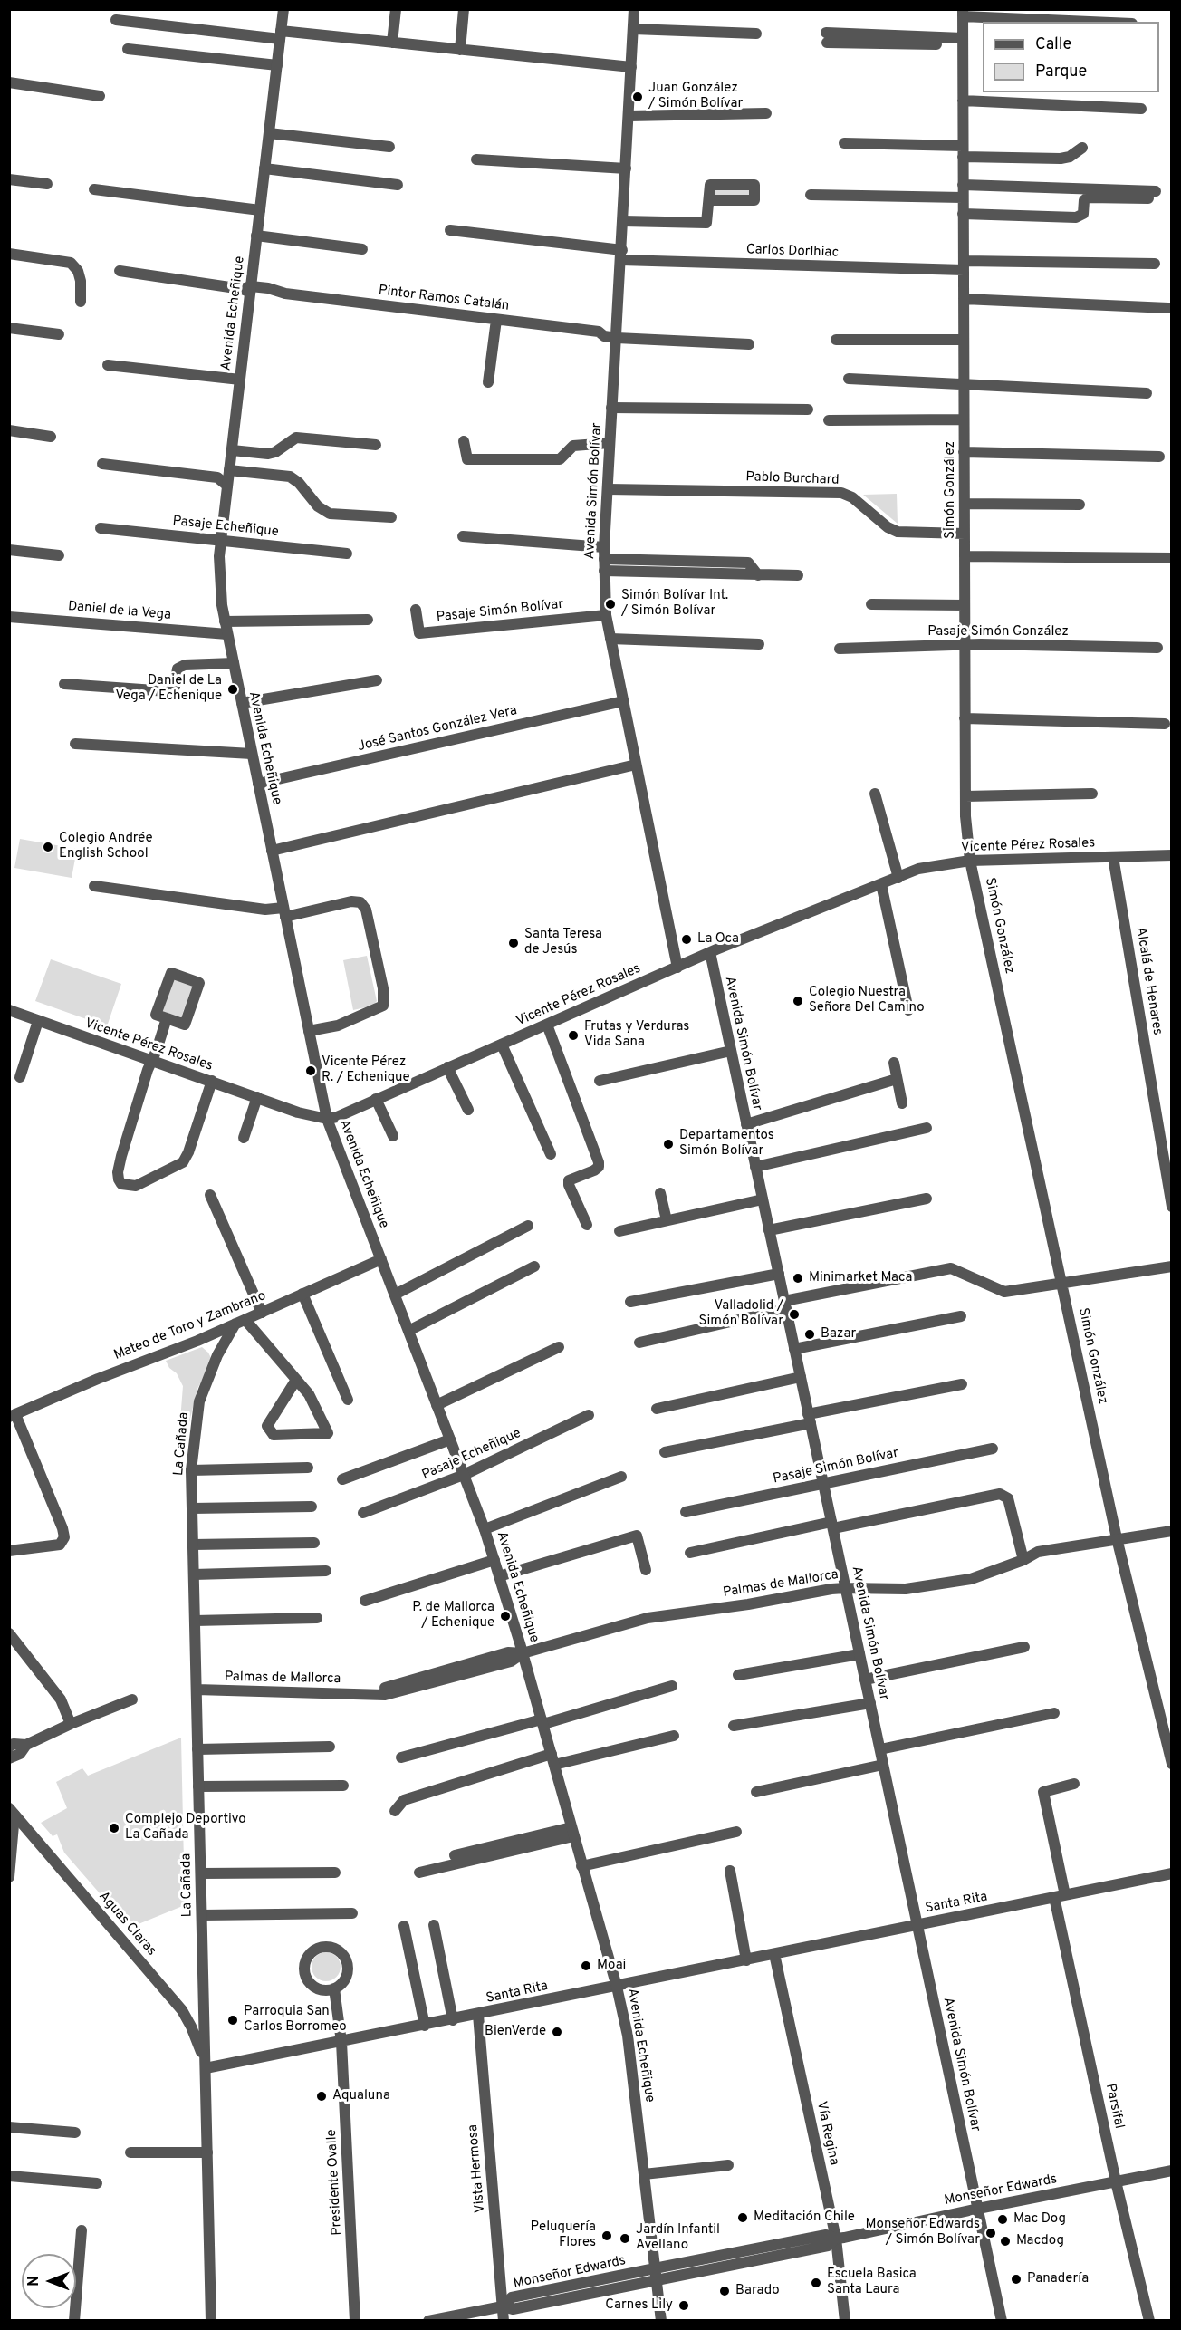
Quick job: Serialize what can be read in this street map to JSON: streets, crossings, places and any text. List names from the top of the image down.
{
  "streets": {
    "street": [
      "Carlos Dorlhiac",
      "Pintor Ramos Catalán",
      "Avenida Echeñique",
      "Pablo Burchard",
      "Simón González",
      "Avenida Simón Bolívar",
      "Pasaje Echeñique",
      "Daniel de la Vega",
      "Pasaje Simón Bolívar",
      "Pasaje Simón González",
      "José Santos González Vera",
      "Vicente Pérez Rosales",
      "Alcalá de Henares",
      "Mateo de Toro y Zambrano",
      "La Cañada",
      "Palmas de Mallorca",
      "Santa Rita",
      "Aguas Claras",
      "Parsifal",
      "Vía Regina",
      "Vista Hermosa",
      "Presidente Ovalle",
      "Monseñor Edwards"
    ]
  },
  "crossings": [
    ["Carlos Dorlhiac", "Simón González"],
    ["Carlos Dorlhiac", "Avenida Simón Bolívar"],
    ["Pintor Ramos Catalán", "Avenida Echeñique"],
    ["Pintor Ramos Catalán", "Avenida Simón Bolívar"],
    ["Avenida Echeñique", "Pasaje Echeñique"],
    ["Avenida Echeñique", "Daniel de la Vega"],
    ["Avenida Echeñique", "José Santos González Vera"],
    ["Avenida Echeñique", "Vicente Pérez Rosales"],
    ["Avenida Echeñique", "Mateo de Toro y Zambrano"],
    ["Avenida Echeñique", "Palmas de Mallorca"],
    ["Avenida Echeñique", "Santa Rita"],
    ["Avenida Echeñique", "Monseñor Edwards"],
    ["Pablo Burchard", "Simón González"],
    ["Pablo Burchard", "Avenida Simón Bolívar"],
    ["Simón González", "Pasaje Simón González"],
    ["Simón González", "Vicente Pérez Rosales"],
    ["Simón González", "Palmas de Mallorca"],
    ["Avenida Simón Bolívar", "Pasaje Simón Bolívar"],
    ["Avenida Simón Bolívar", "José Santos González Vera"],
    ["Avenida Simón Bolívar", "Vicente Pérez Rosales"],
    ["Avenida Simón Bolívar", "Palmas de Mallorca"],
    ["Avenida Simón Bolívar", "Santa Rita"],
    ["Avenida Simón Bolívar", "Monseñor Edwards"],
    ["Vicente Pérez Rosales", "Alcalá de Henares"],
    ["Mateo de Toro y Zambrano", "La Cañada"],
    ["La Cañada", "Palmas de Mallorca"],
    ["La Cañada", "Santa Rita"],
    ["La Cañada", "Aguas Claras"],
    ["Santa Rita", "Aguas Claras"],
    ["Santa Rita", "Parsifal"],
    ["Santa Rita", "Vía Regina"],
    ["Santa Rita", "Vista Hermosa"],
    ["Santa Rita", "Presidente Ovalle"],
    ["Parsifal", "Monseñor Edwards"],
    ["Vía Regina", "Monseñor Edwards"],
    ["Vista Hermosa", "Monseñor Edwards"]
  ],
  "places": [
    "Juan González / Simón Bolívar",
    "Simón Bolívar Int. / Simón Bolívar",
    "Daniel de La Vega / Echenique",
    "Colegio Andrée English School",
    "La Oca",
    "Santa Teresa de Jesús",
    "Colegio Nuestra Señora Del Camino",
    "Frutas y Verduras Vida Sana",
    "Vicente Pérez R. / Echenique",
    "Departamentos Simón Bolívar",
    "Minimarket Maca",
    "Valladolid / Simón Bolívar",
    "Bazar",
    "P. de Mallorca / Echenique",
    "Complejo Deportivo La Cañada",
    "Moai",
    "Parroquia San Carlos Borromeo",
    "BienVerde",
    "Aqualuna",
    "Meditación Chile",
    "Mac Dog",
    "Monseñor Edwards / Simón Bolívar",
    "Peluquería Flores",
    "Jardín Infantil Avellano",
    "Macdog",
    "Panadería",
    "Escuela Basica Santa Laura",
    "Barado",
    "Carnes Lily"
  ],
  "legend": ["Calle", "Parque"],
  "north": "left"
}
